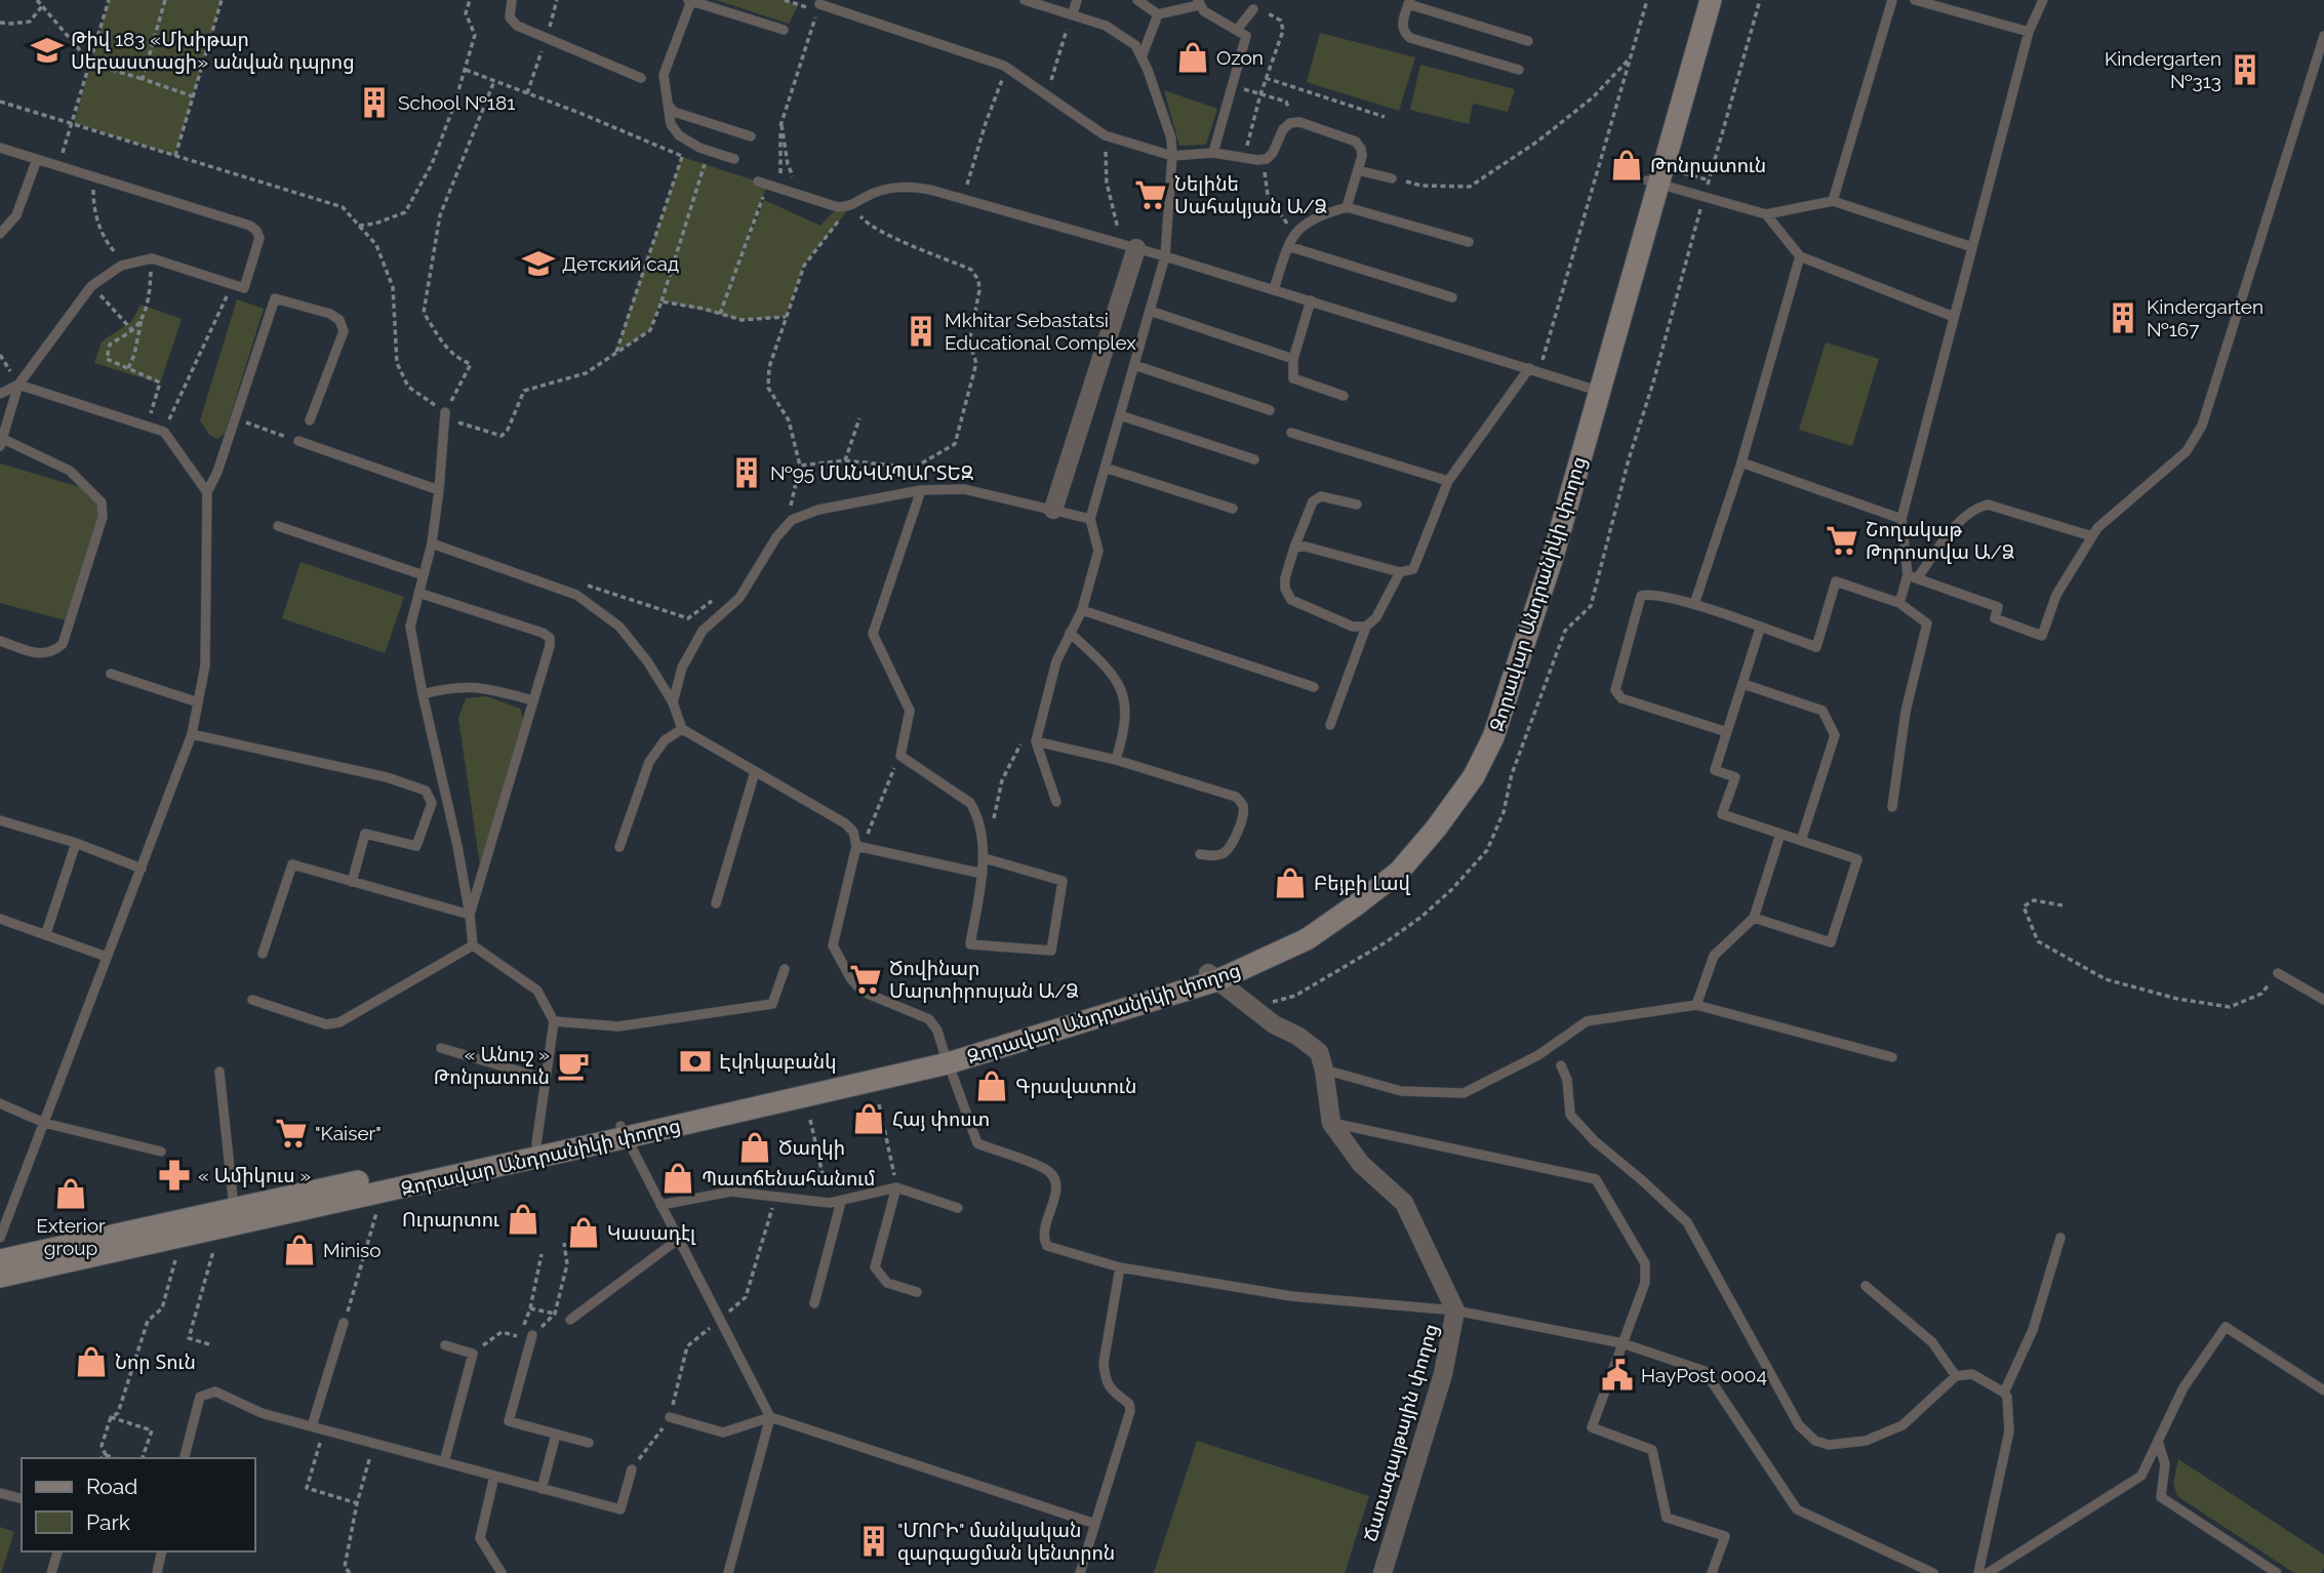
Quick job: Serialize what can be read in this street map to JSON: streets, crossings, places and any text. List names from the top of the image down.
{
  "streets": {
    "main road": ["Զորավար Անդրանիկի փողոց"],
    "street": ["Ճառագայթային փողոց"]
  },
  "crossings": [
    ["Զորավար Անդրանիկի փողոց", "Ճառագայթային փողոց"]
  ],
  "places": {
    "school or university": ["Թիվ 183 «Մխիթար Սեբաստացի» անվան դպրոց", "Детский сад"],
    "shop": [
      "Ozon",
      "Թոնրատուն",
      "Բեյբի Լավ",
      "Գրավատուն",
      "Հայ փոստ",
      "Ծաղկի",
      "Պատճենահանում",
      "Exterior group",
      "Ուրարտու",
      "Կասադէլ",
      "Miniso",
      "Նոր Տուն"
    ],
    "building": [
      "Kindergarten №313",
      "School №181",
      "Kindergarten №167",
      "Mkhitar Sebastatsi Educational Complex",
      "№95 ՄԱՆԿԱՊԱՐՏԵԶ",
      "\"ՄՈՐԻ\" մանկական զարգացման կենտրոն"
    ],
    "supermarket": [
      "Նելինե Սահակյան Ա/Ձ",
      "Շողակաթ Թորոսովա Ա/Ձ",
      "Ծովինար Մարտիրոսյան Ա/Ձ",
      "\"Kaiser\""
    ],
    "bank": ["Էվոկաբանկ"],
    "cafe": ["« Անուշ » Թոնրատուն"],
    "pharmacy": ["« Ամիկուս »"],
    "public building": ["HayPost 0004"]
  },
  "legend": ["Road", "Park"]
}
